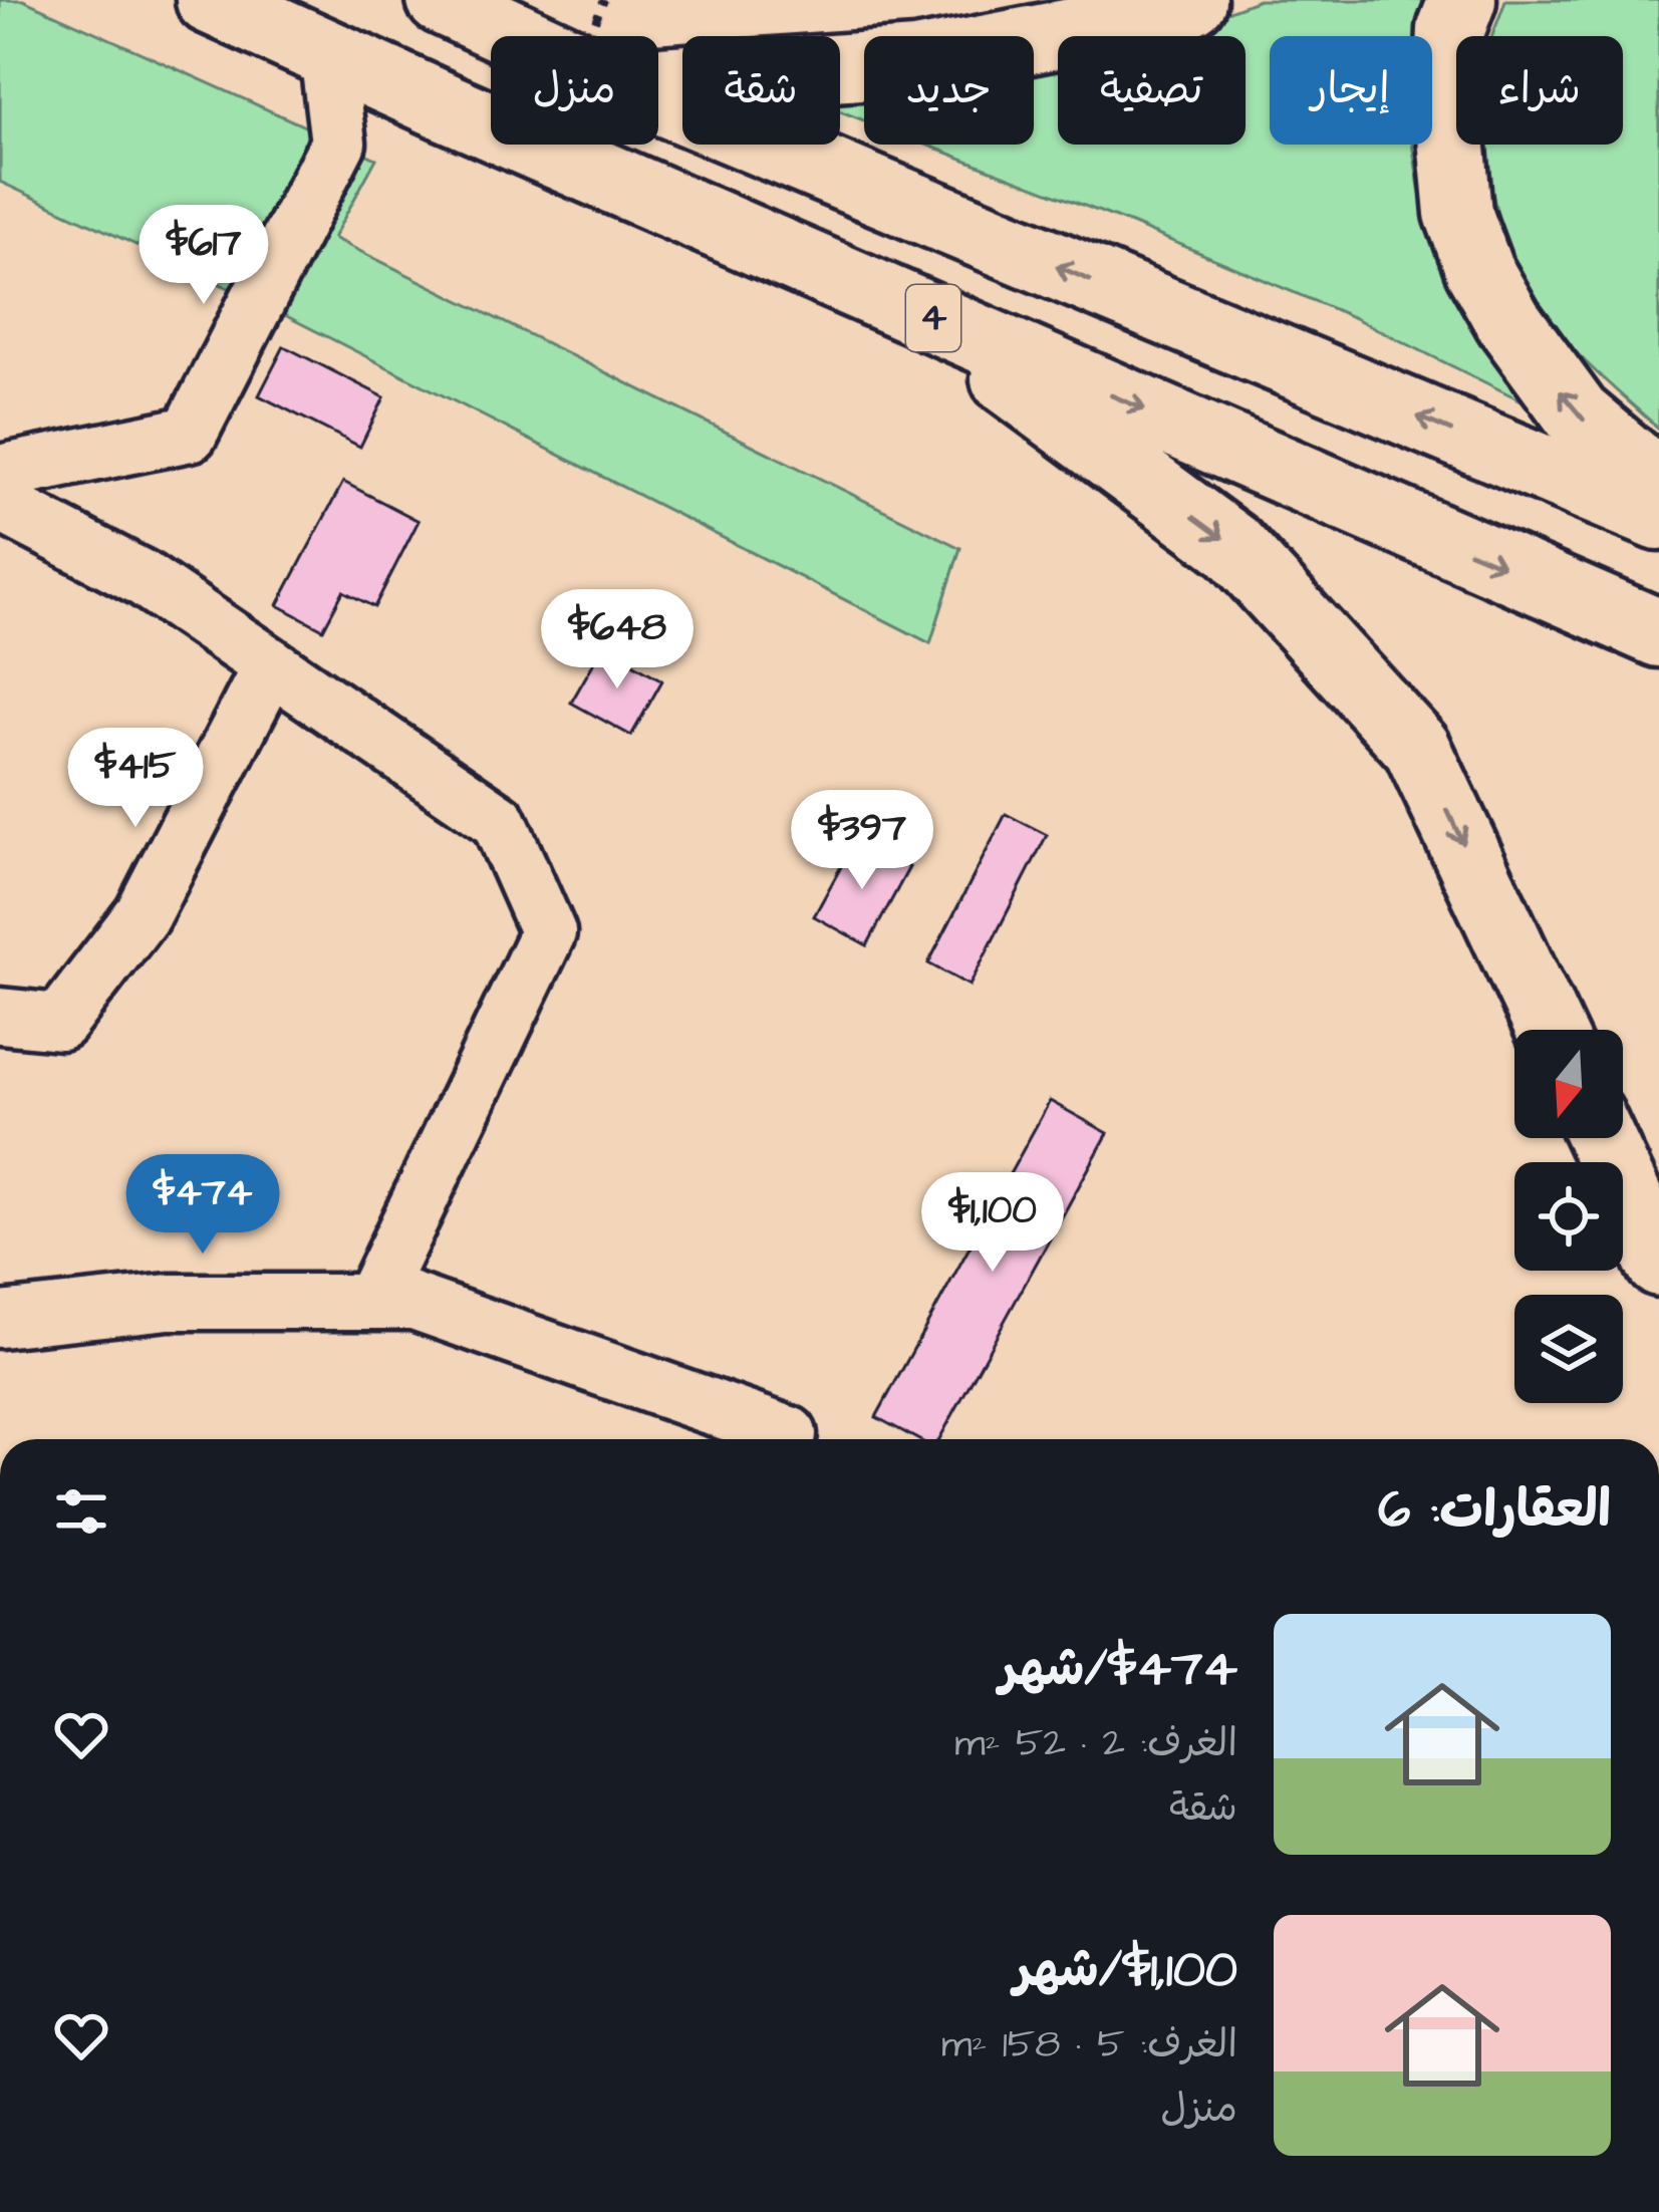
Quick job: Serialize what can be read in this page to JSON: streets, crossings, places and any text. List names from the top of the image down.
{
  "streets": {
    "highway": ["4"]
  },
  "north": "bottom",
  "page": {
    "chip": [
      "شراء",
      "إيجار",
      "تصفية",
      "جديد",
      "شقة",
      "منزل"
    ],
    "price": [
      "$617",
      "$648",
      "$415",
      "$397",
      "$474",
      "$1,100"
    ],
    "heading": "العقارات: 6",
    "list": [
      {
        "name": "$474/شهر",
        "note": "الغرف: 2 · 52 m² · شقة"
      },
      {
        "name": "$1,100/شهر",
        "note": "الغرف: 5 · 158 m² · منزل"
      }
    ]
  }
}
